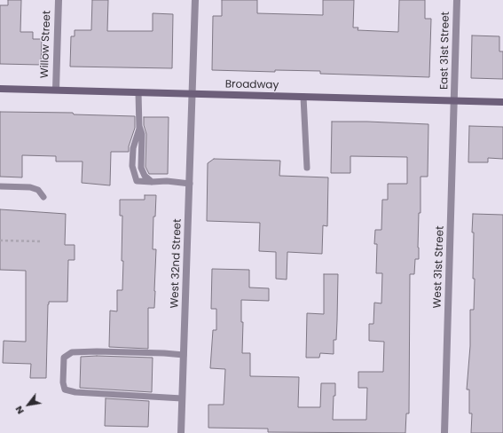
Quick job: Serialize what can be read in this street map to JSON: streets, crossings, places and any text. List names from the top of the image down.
{
  "streets": {
    "street": [
      "Willow Street",
      "East 31st Street",
      "Broadway",
      "West 32nd Street",
      "West 31st Street"
    ]
  },
  "crossings": [
    ["Willow Street", "Broadway"],
    ["East 31st Street", "Broadway"],
    ["East 31st Street", "West 31st Street"],
    ["Broadway", "West 32nd Street"],
    ["Broadway", "West 31st Street"]
  ],
  "north": "bottom left"
}
